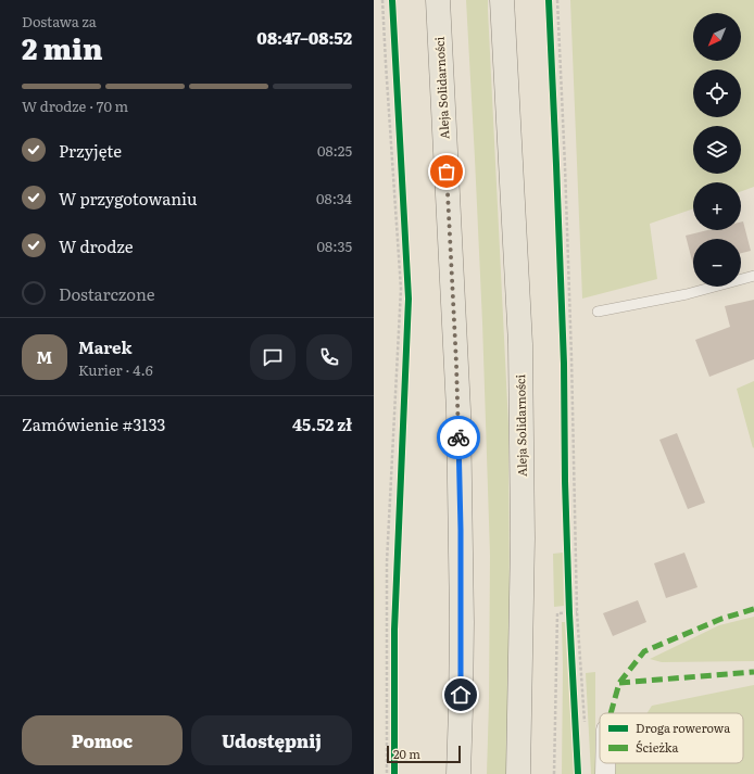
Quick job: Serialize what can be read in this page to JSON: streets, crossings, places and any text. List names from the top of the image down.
{
  "streets": {
    "main road": ["Aleja Solidarności"]
  },
  "legend": ["Droga rowerowa", "Ścieżka"],
  "scale_bar": "20 m",
  "north": "bottom left",
  "page": {
    "heading": ["2 min", "Dostawa za", "08:47–08:52"],
    "panel": [
      "Marek",
      "Kurier · 4.6",
      "Zamówienie #3133",
      "45.52 zł"
    ],
    "map_buttons": ["+", "−"],
    "bar": "W drodze · 70 m",
    "list": [
      ["Przyjęte", "08:25"],
      ["W przygotowaniu", "08:34"],
      ["W drodze", "08:35"],
      "Dostarczone"
    ],
    "round": "M",
    "buttons": ["Pomoc", "Udostępnij"],
    "scale": "20 m"
  }
}
